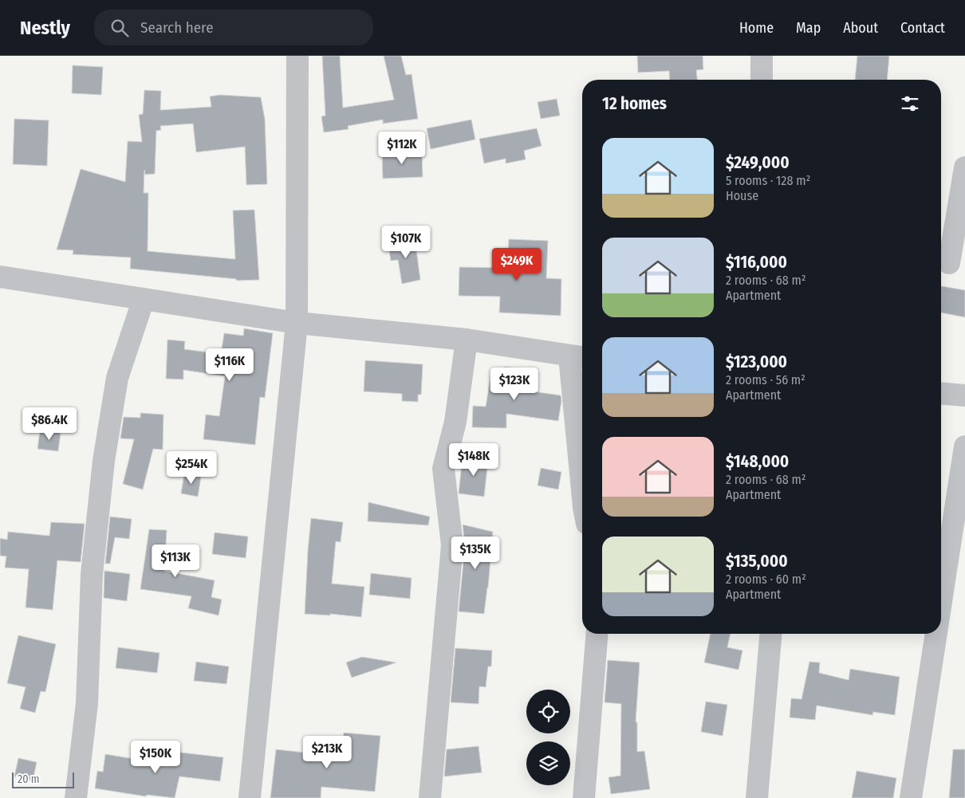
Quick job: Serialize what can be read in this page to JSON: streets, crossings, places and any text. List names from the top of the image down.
{
  "scale_bar": "20 m",
  "page": {
    "header": "Nestly",
    "search": "Search here",
    "nav": [
      "Home",
      "Map",
      "About",
      "Contact"
    ],
    "heading": "12 homes",
    "list": [
      {
        "name": "$249,000",
        "note": "5 rooms · 128 m² · House"
      },
      {
        "name": "$116,000",
        "note": "2 rooms · 68 m² · Apartment"
      },
      {
        "name": "$123,000",
        "note": "2 rooms · 56 m² · Apartment"
      },
      {
        "name": "$148,000",
        "note": "2 rooms · 68 m² · Apartment"
      },
      {
        "name": "$135,000",
        "note": "2 rooms · 60 m² · Apartment"
      }
    ],
    "price": [
      "$112K",
      "$107K",
      "$249K",
      "$116K",
      "$123K",
      "$86.4K",
      "$148K",
      "$254K",
      "$135K",
      "$113K",
      "$213K",
      "$150K"
    ],
    "scale": "20 m"
  }
}
